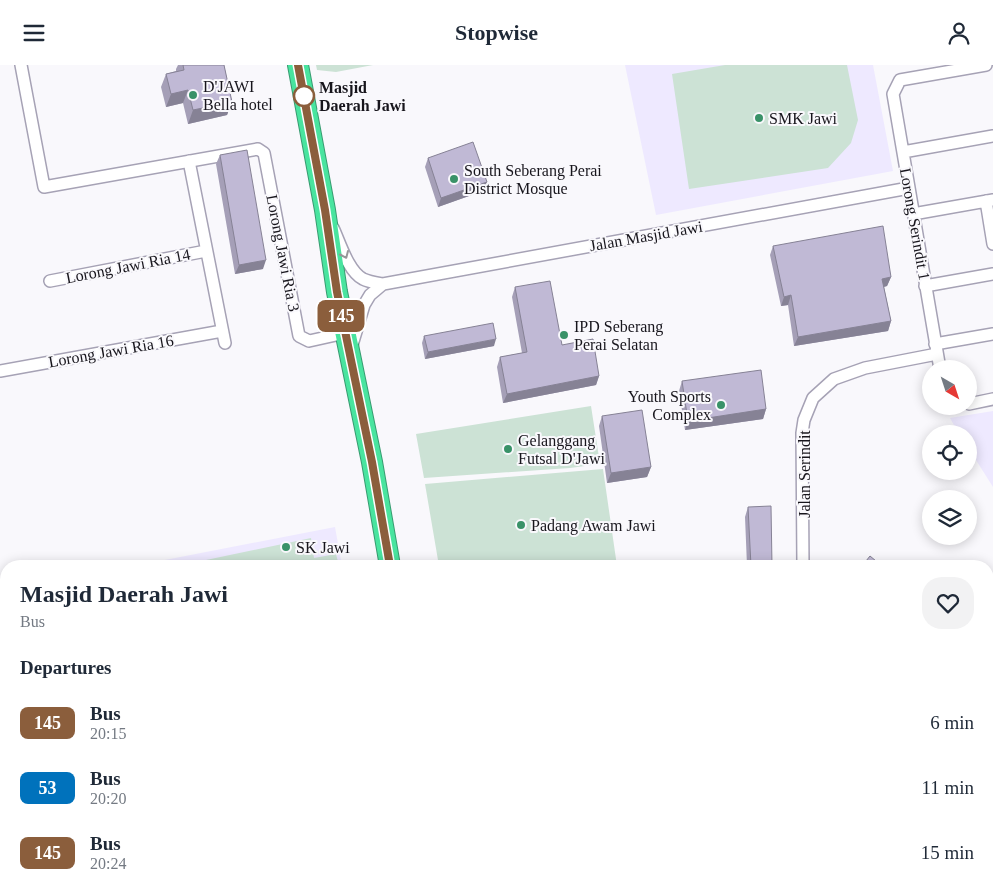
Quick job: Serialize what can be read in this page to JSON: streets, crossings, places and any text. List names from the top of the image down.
{
  "streets": {
    "street": [
      "Lorong Serindit 1",
      "Jalan Masjid Jawi",
      "Lorong Jawi Ria 3",
      "Lorong Jawi Ria 14",
      "Lorong Jawi Ria 16",
      "Jalan Serindit"
    ]
  },
  "crossings": [
    ["Lorong Serindit 1", "Jalan Masjid Jawi"],
    ["Lorong Serindit 1", "Jalan Serindit"]
  ],
  "places": [
    "D'JAWI Bella hotel",
    "Masjid Daerah Jawi",
    "SMK Jawi",
    "South Seberang Perai District Mosque",
    "IPD Seberang Perai Selatan",
    "Youth Sports Complex",
    "Gelanggang Futsal D'Jawi",
    "Padang Awam Jawi",
    "SK Jawi"
  ],
  "lines": ["bus line 145"],
  "north": "bottom right",
  "page": {
    "header": "Stopwise",
    "on_map": "145",
    "heading": [
      ["Masjid Daerah Jawi", "Bus"],
      "Departures"
    ],
    "list": [
      {
        "mark": "145",
        "name": "Bus",
        "note": "20:15",
        "value": "6 min"
      },
      {
        "mark": "53",
        "name": "Bus",
        "note": "20:20",
        "value": "11 min"
      },
      {
        "mark": "145",
        "name": "Bus",
        "note": "20:24",
        "value": "15 min"
      }
    ]
  }
}
